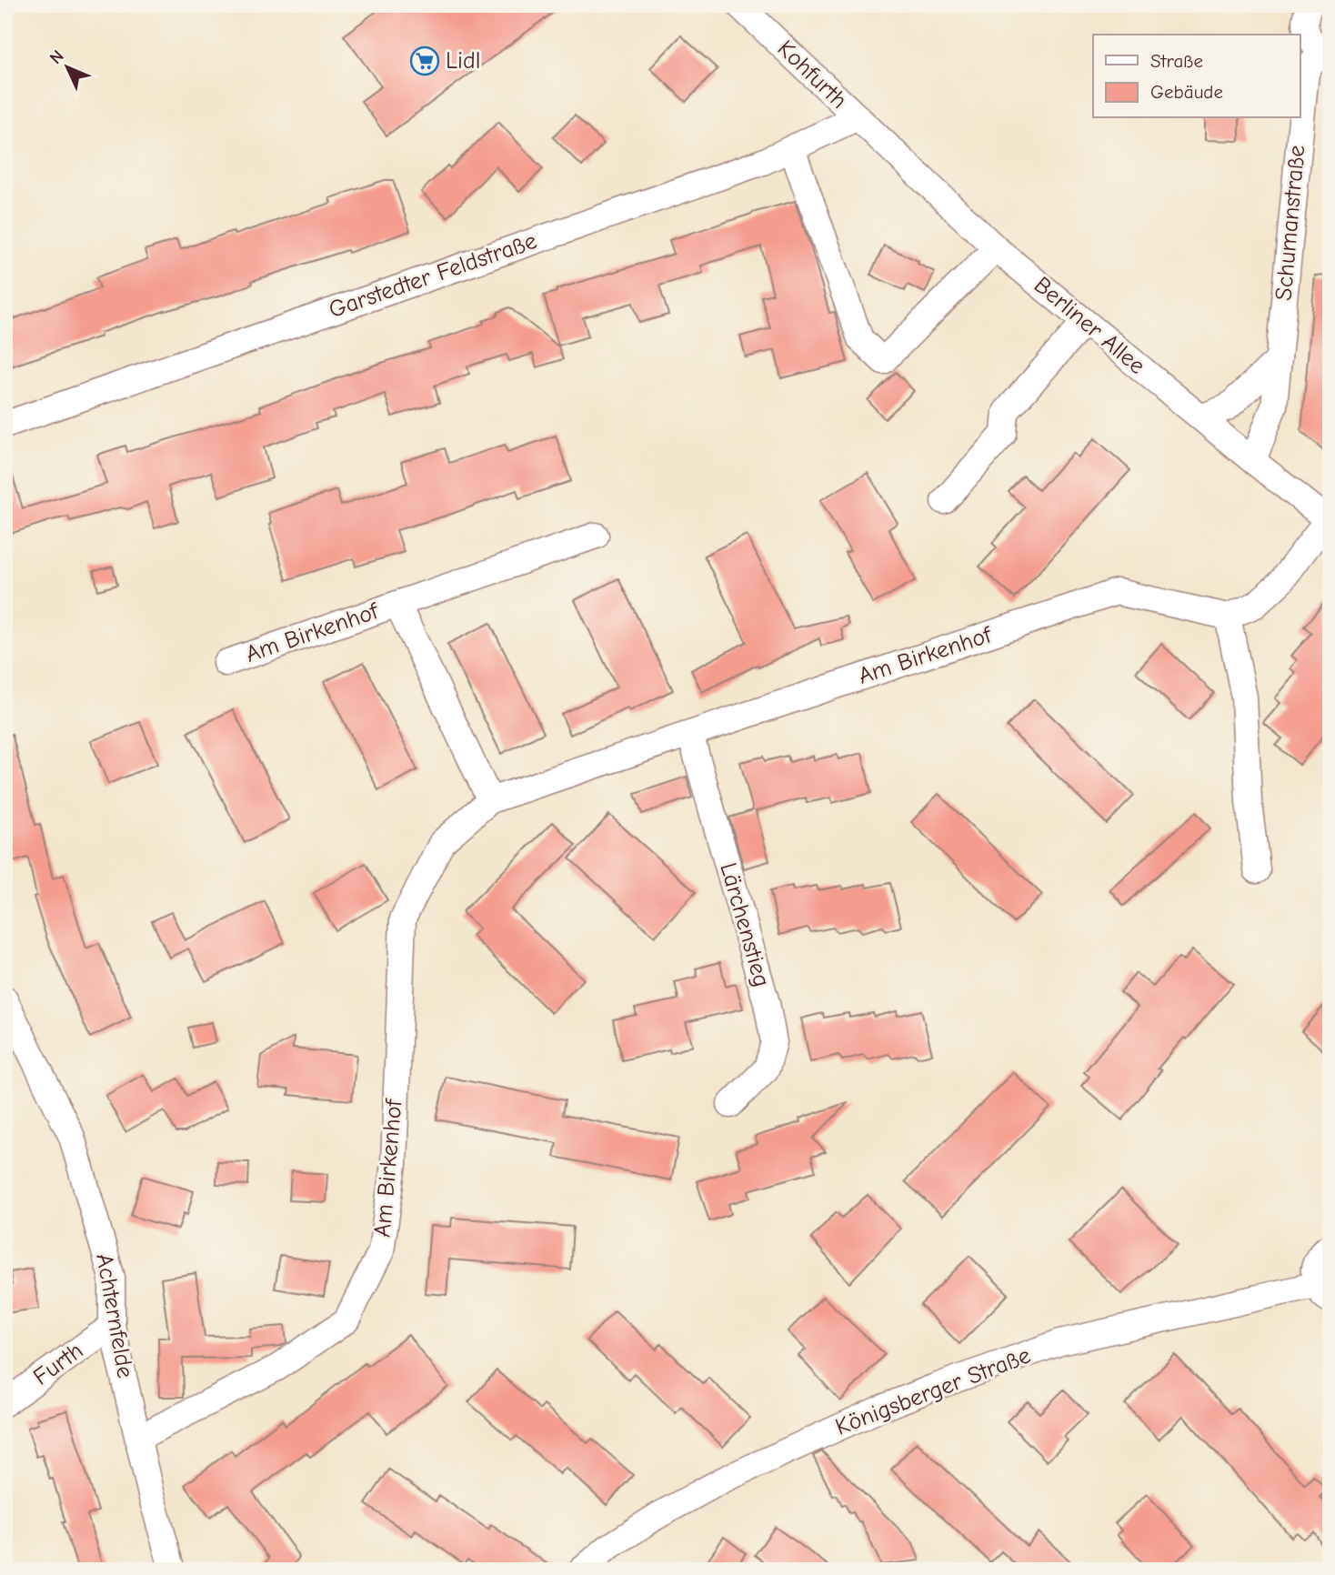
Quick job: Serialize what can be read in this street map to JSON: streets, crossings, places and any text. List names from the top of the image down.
{
  "streets": {
    "street": [
      "Kohfurth",
      "Schumanstraße",
      "Garstedter Feldstraße",
      "Berliner Allee",
      "Am Birkenhof",
      "Lärchenstieg",
      "Achternfelde",
      "Furth",
      "Königsberger Straße"
    ]
  },
  "crossings": [
    ["Kohfurth", "Garstedter Feldstraße"],
    ["Kohfurth", "Berliner Allee"],
    ["Schumanstraße", "Berliner Allee"],
    ["Garstedter Feldstraße", "Berliner Allee"],
    ["Am Birkenhof", "Lärchenstieg"],
    ["Am Birkenhof", "Achternfelde"],
    ["Achternfelde", "Furth"]
  ],
  "places": {
    "supermarket": ["Lidl"]
  },
  "legend": ["Straße", "Gebäude"],
  "north": "top left"
}
